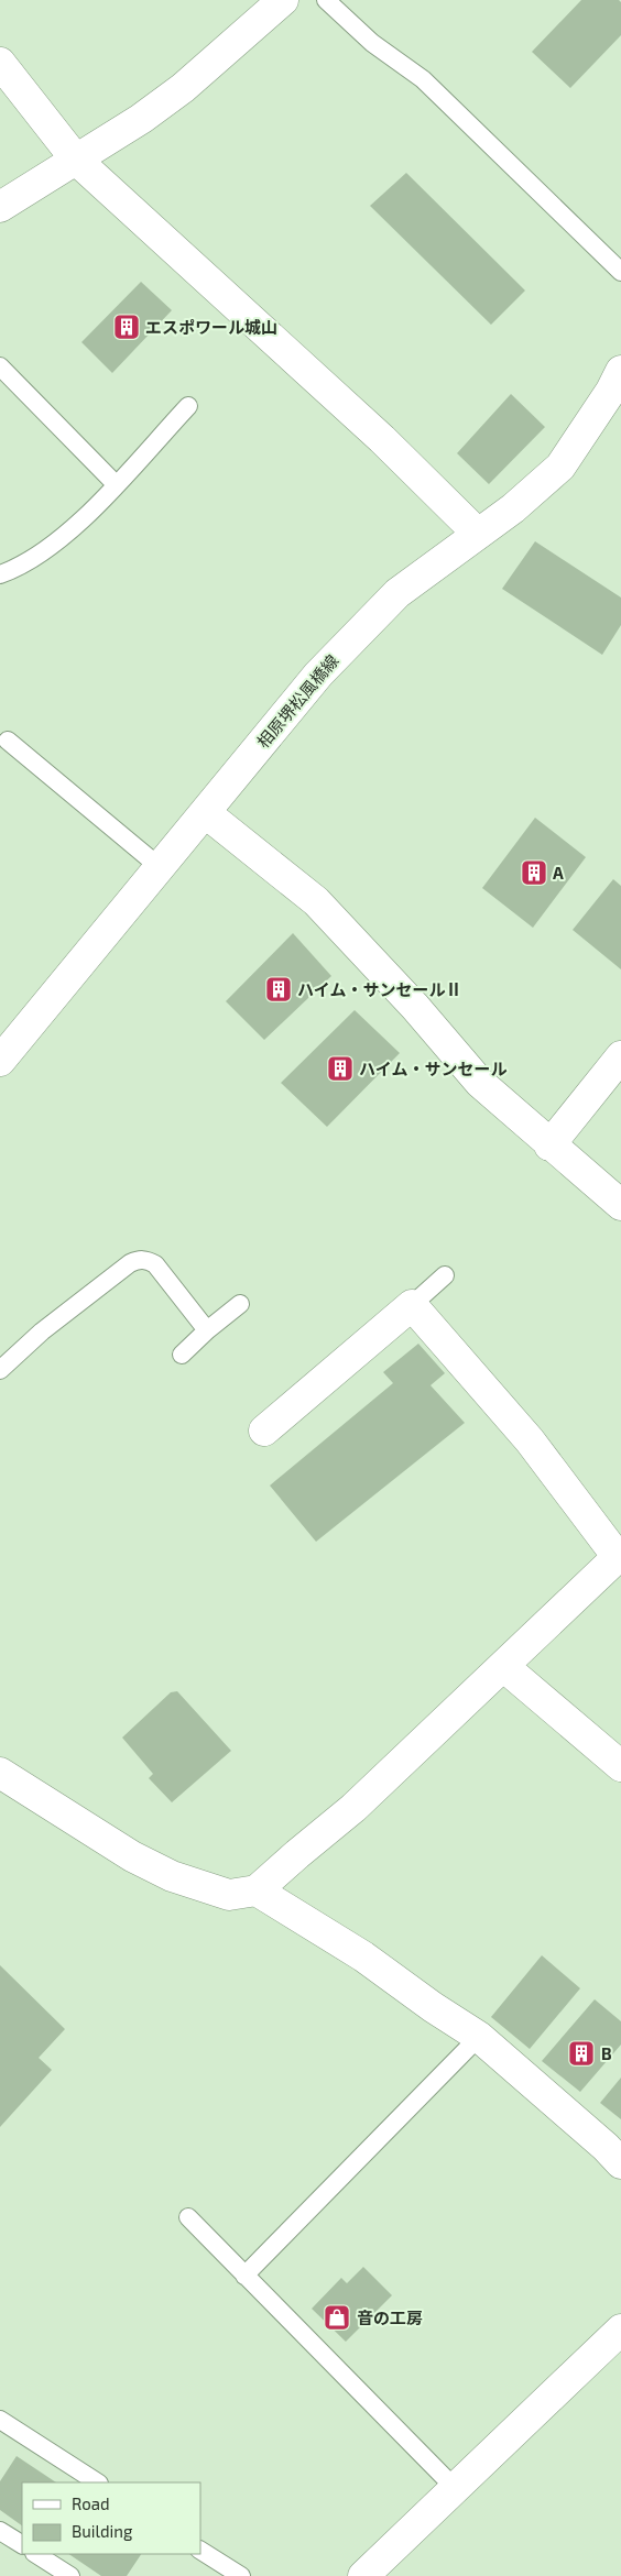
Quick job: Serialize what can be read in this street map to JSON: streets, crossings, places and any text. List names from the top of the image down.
{
  "streets": {
    "street": ["相原堺松風橋線"]
  },
  "places": {
    "building": [
      "エスポワール城山",
      "A",
      "ハイム・サンセールⅡ",
      "ハイム・サンセール",
      "B"
    ],
    "shop": ["音の工房"]
  },
  "legend": ["Road", "Building"]
}
